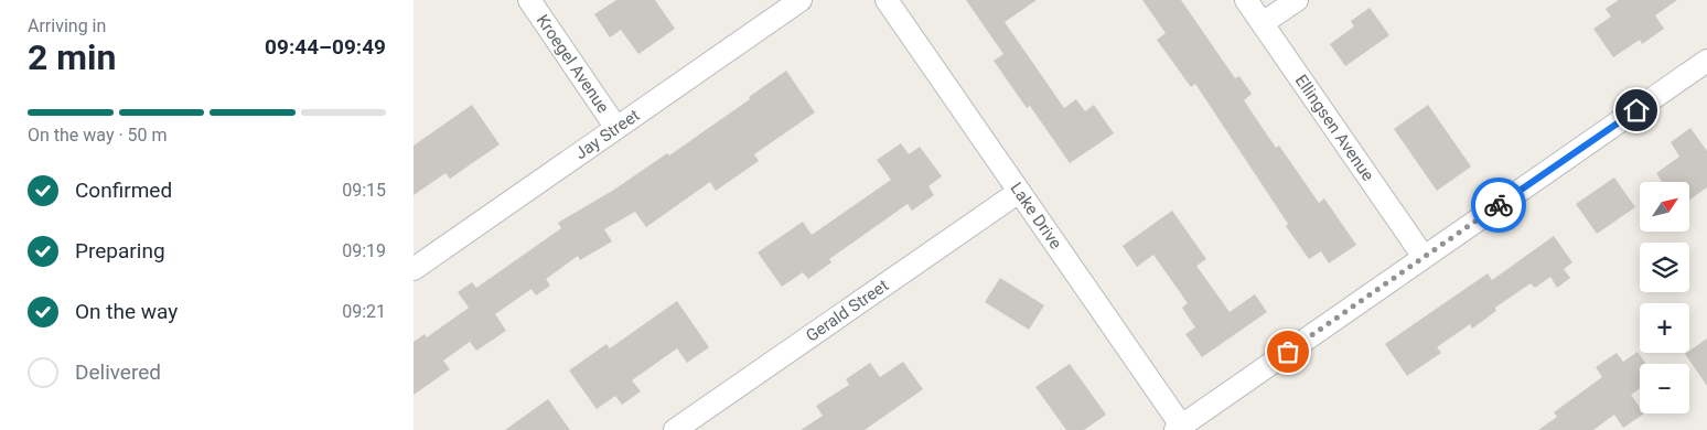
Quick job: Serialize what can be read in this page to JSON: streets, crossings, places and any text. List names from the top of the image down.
{
  "streets": {
    "street": [
      "Kroegel Avenue",
      "Ellingsen Avenue",
      "Jay Street",
      "Lake Drive",
      "Gerald Street"
    ]
  },
  "crossings": [
    ["Kroegel Avenue", "Jay Street"],
    ["Lake Drive", "Gerald Street"]
  ],
  "north": "top right",
  "page": {
    "heading": ["2 min", "Arriving in", "09:44–09:49"],
    "bar": "On the way · 50 m",
    "list": [
      ["Confirmed", "09:15"],
      ["Preparing", "09:19"],
      ["On the way", "09:21"],
      "Delivered"
    ],
    "map_buttons": ["+", "−"]
  }
}
